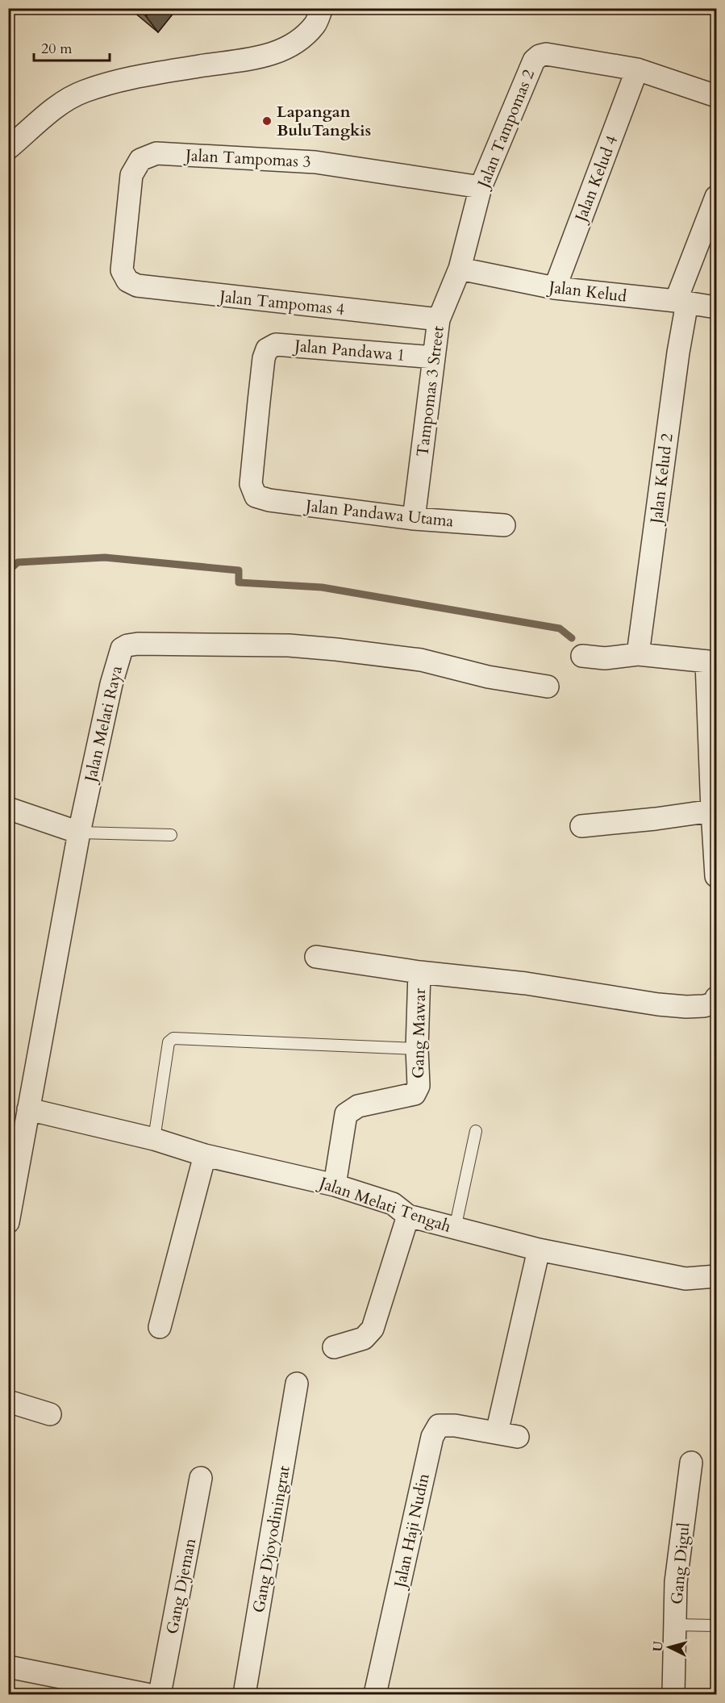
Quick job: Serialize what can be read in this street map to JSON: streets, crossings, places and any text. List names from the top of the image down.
{
  "streets": {
    "street": [
      "Jalan Tampomas 2",
      "Jalan Tampomas 3",
      "Jalan Kelud 4",
      "Jalan Kelud",
      "Jalan Tampomas 4",
      "Jalan Pandawa 1",
      "Tampomas 3 Street",
      "Jalan Kelud 2",
      "Jalan Pandawa Utama",
      "Jalan Melati Raya",
      "Gang Mawar",
      "Jalan Melati Tengah",
      "Jalan Haji Nudin",
      "Gang Djoyodiningrat",
      "Gang Digul",
      "Gang Djeman"
    ]
  },
  "crossings": [
    ["Jalan Tampomas 2", "Jalan Tampomas 3"],
    ["Jalan Tampomas 2", "Jalan Kelud 4"],
    ["Jalan Tampomas 2", "Jalan Kelud"],
    ["Jalan Tampomas 2", "Tampomas 3 Street"],
    ["Jalan Tampomas 3", "Jalan Tampomas 4"],
    ["Jalan Kelud 4", "Jalan Kelud"],
    ["Jalan Kelud", "Tampomas 3 Street"],
    ["Jalan Kelud", "Jalan Kelud 2"],
    ["Jalan Tampomas 4", "Tampomas 3 Street"],
    ["Jalan Pandawa 1", "Tampomas 3 Street"],
    ["Jalan Pandawa 1", "Jalan Pandawa Utama"],
    ["Tampomas 3 Street", "Jalan Pandawa Utama"],
    ["Jalan Melati Raya", "Jalan Melati Tengah"],
    ["Gang Mawar", "Jalan Melati Tengah"],
    ["Jalan Melati Tengah", "Jalan Haji Nudin"]
  ],
  "places": ["Lapangan BuluTangkis"],
  "scale_bar": "20 m",
  "north": "left"
}
